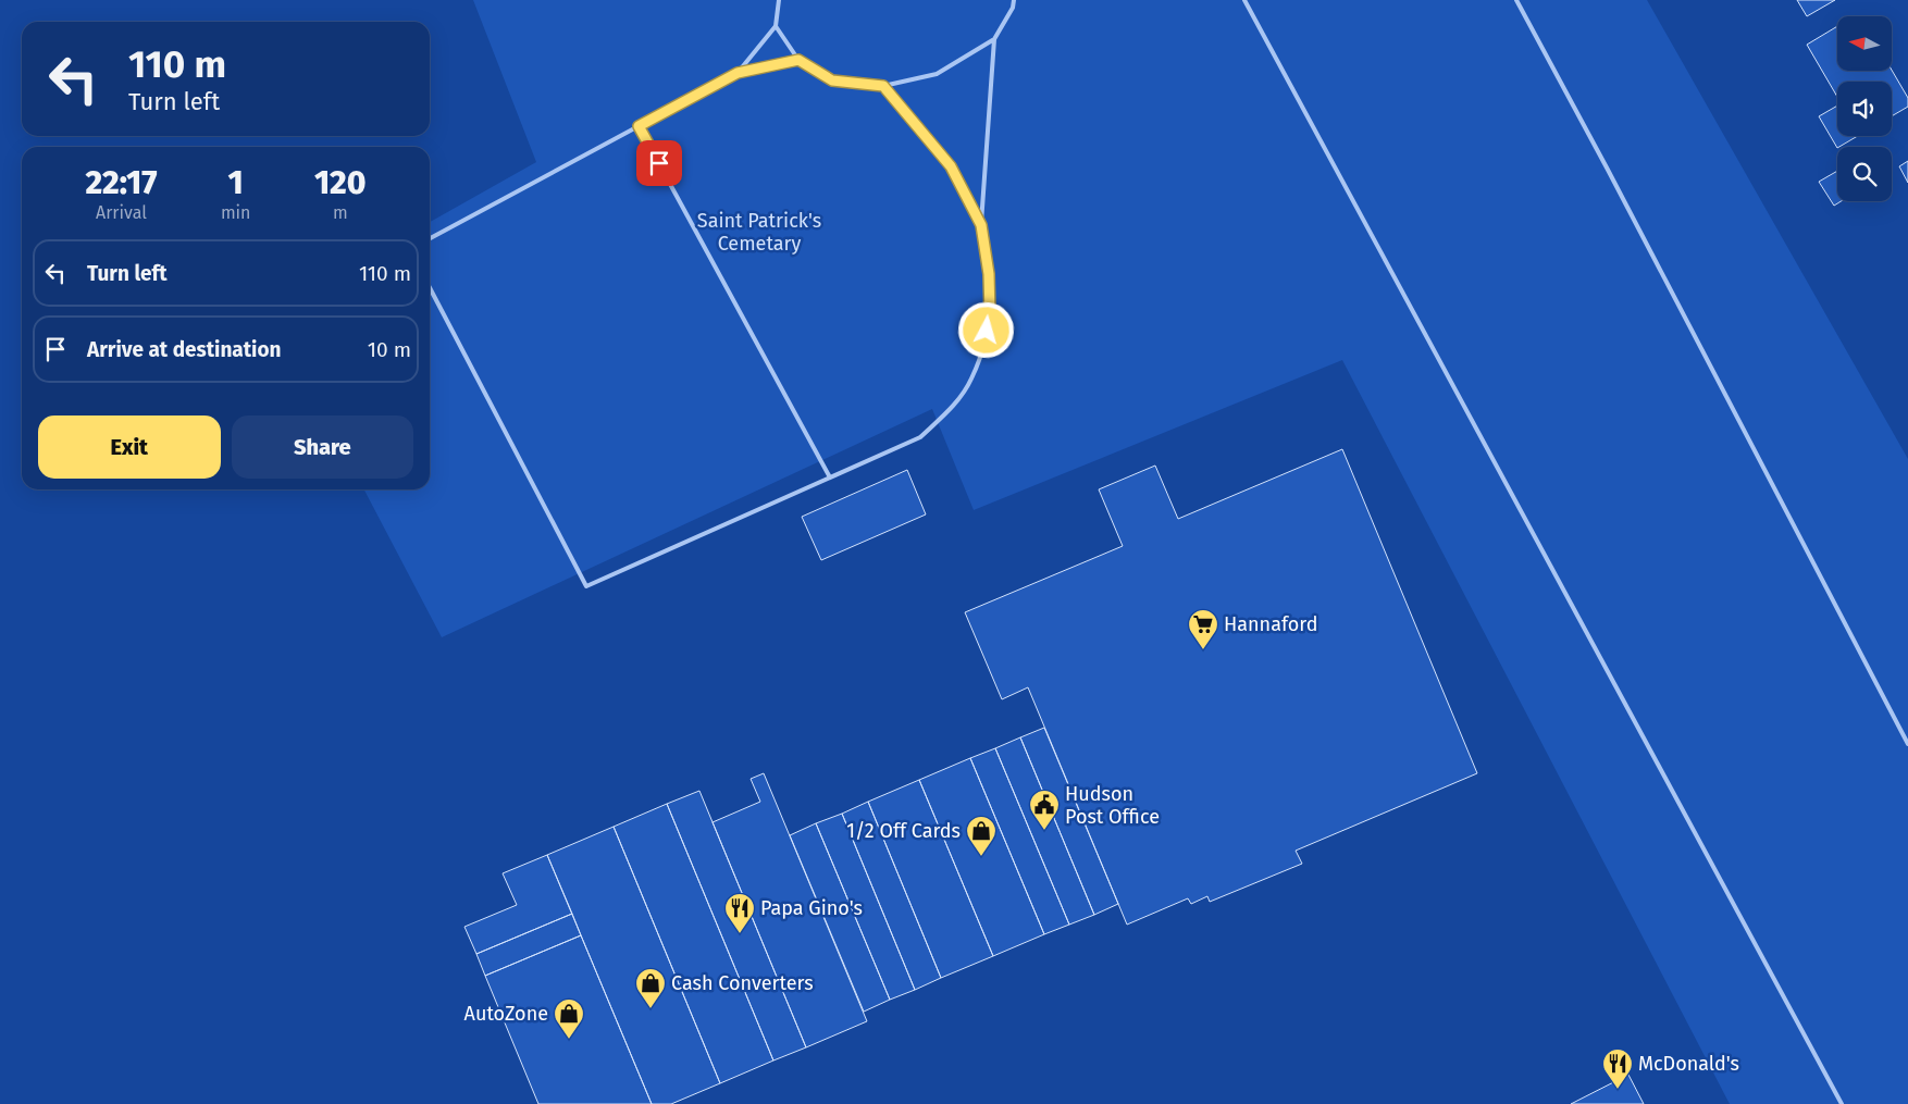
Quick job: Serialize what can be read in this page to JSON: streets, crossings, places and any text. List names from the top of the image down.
{
  "parks": ["Saint Patrick's Cemetary"],
  "places": {
    "supermarket": ["Hannaford"],
    "public building": ["Hudson Post Office"],
    "shop": ["1/2 Off Cards", "Cash Converters", "AutoZone"],
    "restaurant": ["Papa Gino's", "McDonald's"]
  },
  "north": "left",
  "page": {
    "turn": ["110 m", "Turn left"],
    "eta": [
      "22:17",
      "Arrival",
      "1",
      "min",
      "120",
      "m"
    ],
    "list": [
      {
        "name": "Turn left",
        "value": "110 m"
      },
      {
        "name": "Arrive at destination",
        "value": "10 m"
      }
    ],
    "buttons": ["Exit", "Share"]
  }
}
